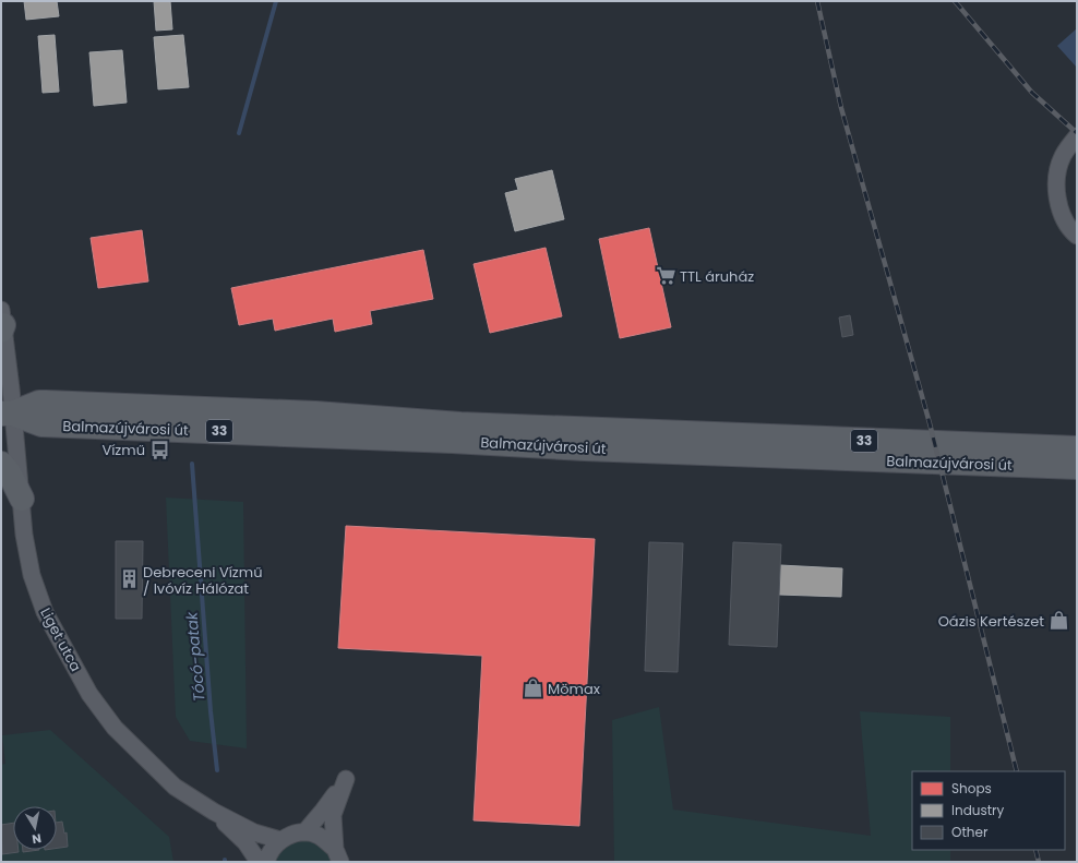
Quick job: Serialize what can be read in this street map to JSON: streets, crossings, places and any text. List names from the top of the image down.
{
  "streets": {
    "main road": ["Balmazújvárosi út", "33"],
    "street": ["Liget utca"]
  },
  "crossings": [
    ["Balmazújvárosi út", "Liget utca"]
  ],
  "water": ["Tócó-patak"],
  "places": {
    "supermarket": ["TTL áruház"],
    "bus stop": ["Vízmű"],
    "building": ["Debreceni Vízmű / Ivóvíz Hálózat"],
    "shop": ["Oázis Kertészet", "Mömax"]
  },
  "legend": ["Shops", "Industry", "Other"],
  "north": "bottom"
}
